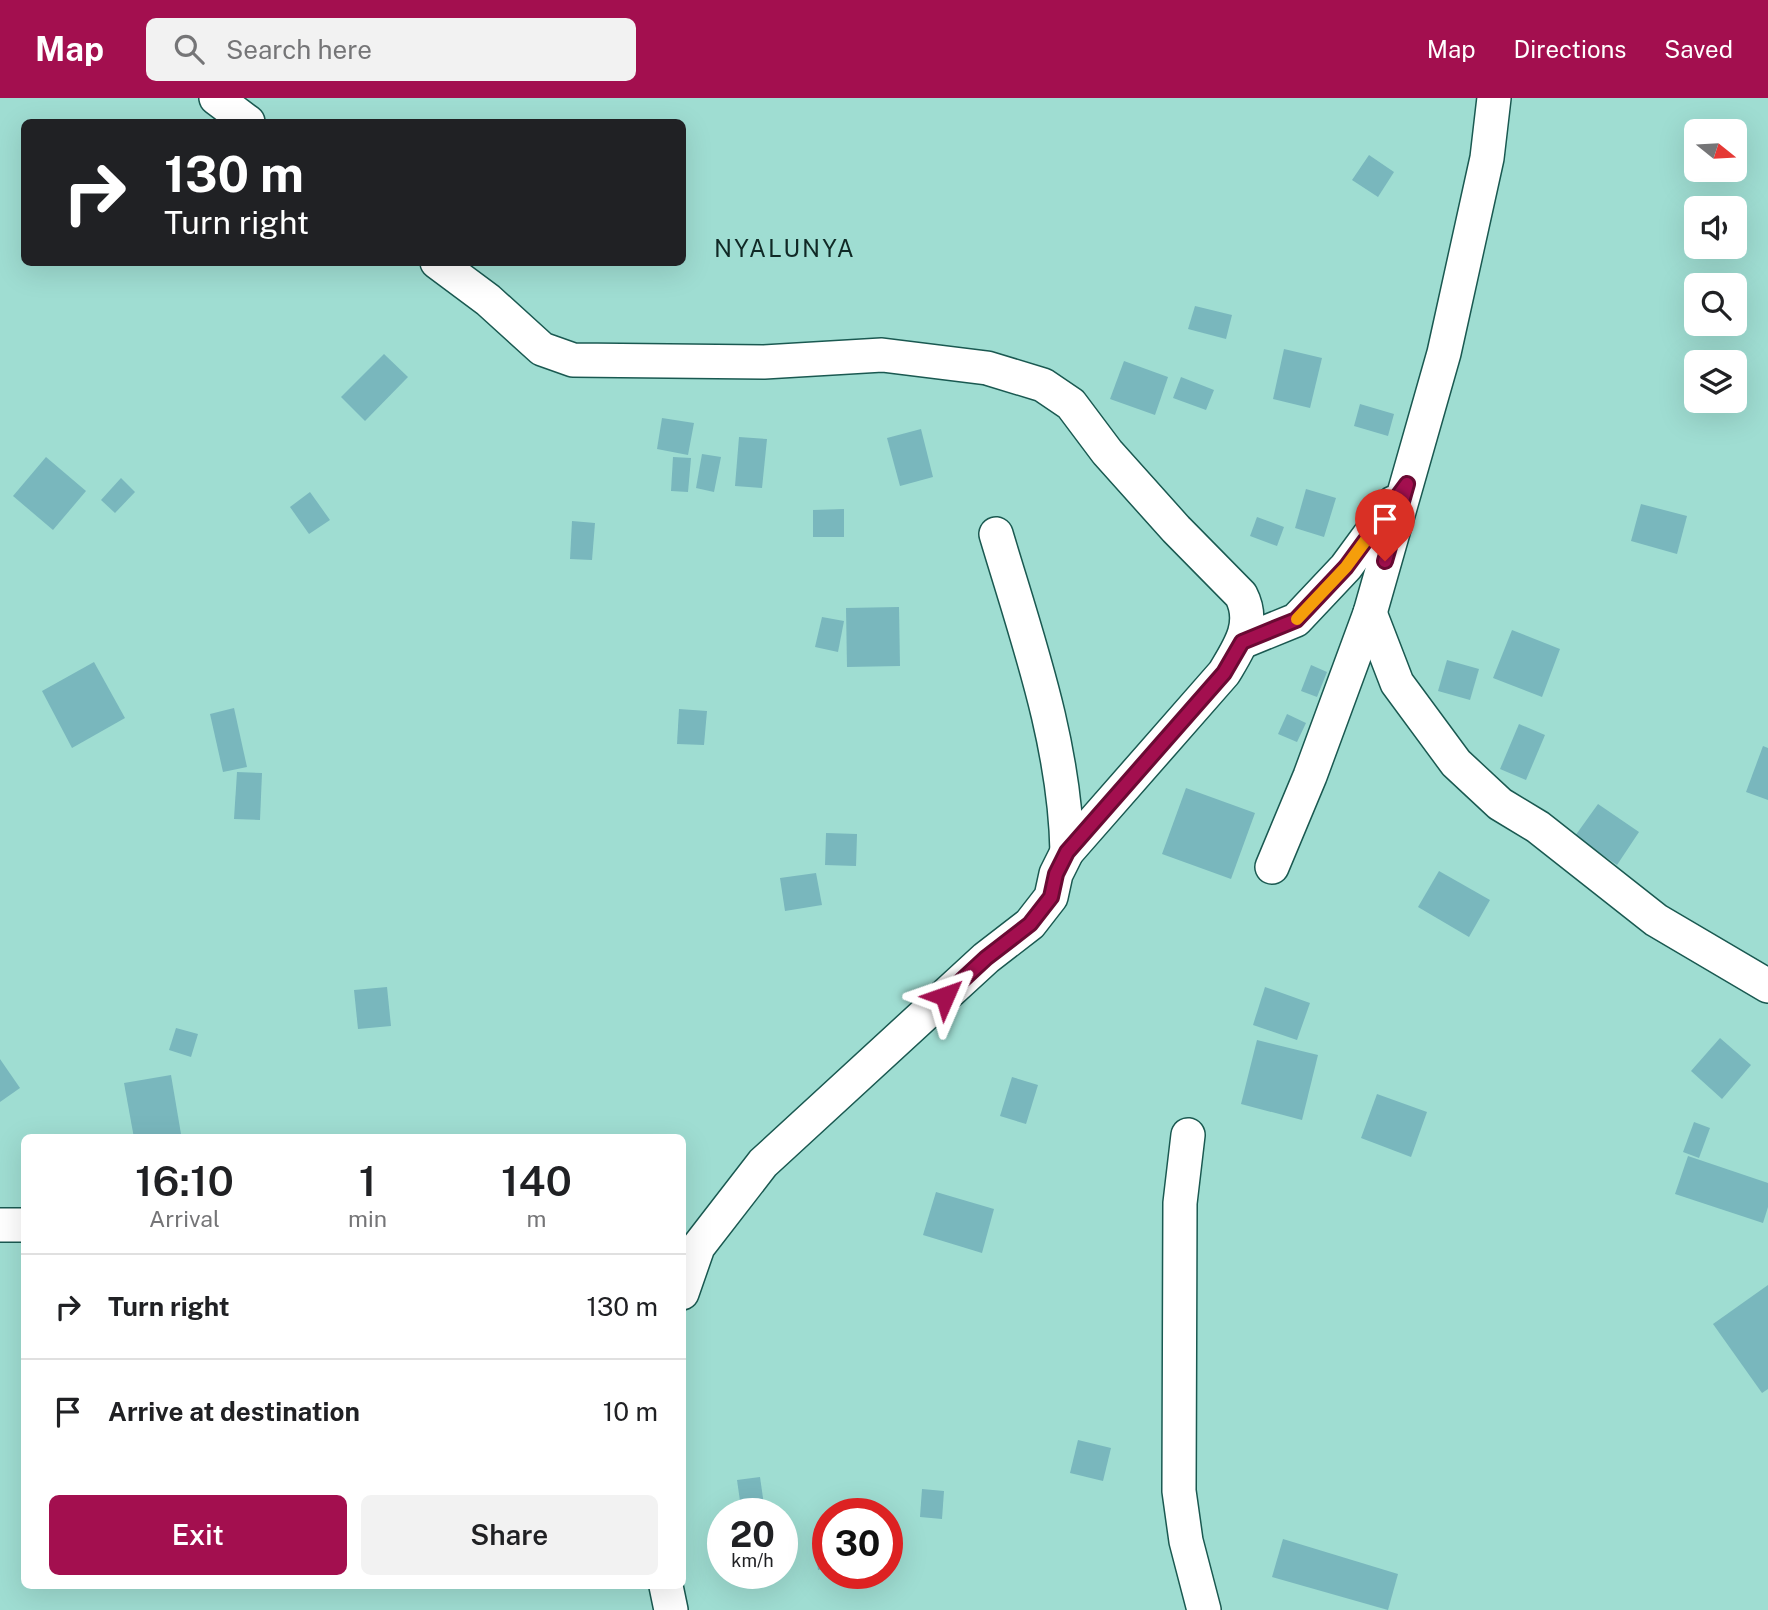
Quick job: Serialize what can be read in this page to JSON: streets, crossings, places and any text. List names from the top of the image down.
{
  "districts": ["NYALUNYA"],
  "north": "right",
  "page": {
    "header": "Map",
    "search": "Search here",
    "nav": ["Map", "Directions", "Saved"],
    "turn": ["130 m", "Turn right"],
    "eta": [
      "16:10",
      "Arrival",
      "1",
      "min",
      "140",
      "m"
    ],
    "list": [
      {
        "name": "Turn right",
        "value": "130 m"
      },
      {
        "name": "Arrive at destination",
        "value": "10 m"
      }
    ],
    "buttons": ["Exit", "Share"],
    "speed": "20 km/h",
    "limit": "30"
  }
}
